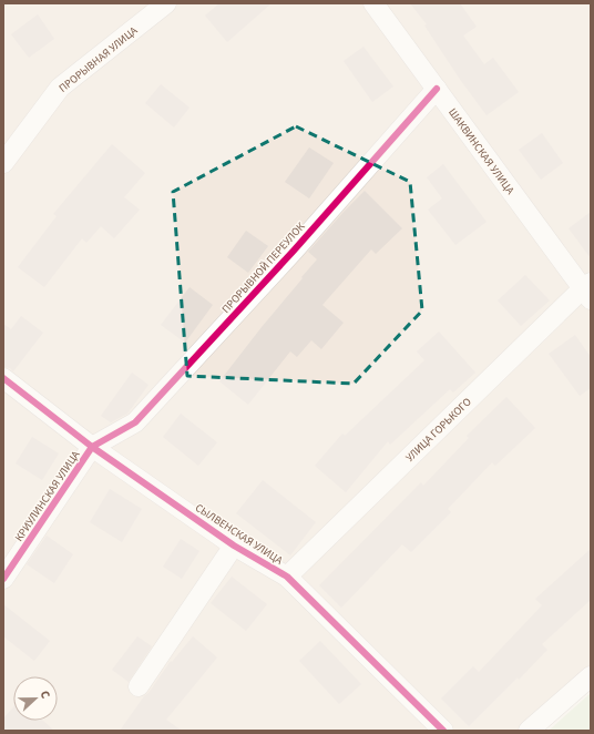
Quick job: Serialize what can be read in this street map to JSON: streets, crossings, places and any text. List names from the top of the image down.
{
  "streets": {
    "street": [
      "ПРОРЫВНАЯ УЛИЦА",
      "ШАКВИНСКАЯ УЛИЦА",
      "ПРОРЫВНОЙ ПЕРЕУЛОК",
      "УЛИЦА ГОРЬКОГО",
      "КРИУЛИНСКАЯ УЛИЦА",
      "СЫЛВЕНСКАЯ УЛИЦА"
    ]
  },
  "crossings": [
    ["ШАКВИНСКАЯ УЛИЦА", "ПРОРЫВНОЙ ПЕРЕУЛОК"],
    ["ШАКВИНСКАЯ УЛИЦА", "УЛИЦА ГОРЬКОГО"],
    ["ПРОРЫВНОЙ ПЕРЕУЛОК", "КРИУЛИНСКАЯ УЛИЦА"],
    ["ПРОРЫВНОЙ ПЕРЕУЛОК", "СЫЛВЕНСКАЯ УЛИЦА"],
    ["УЛИЦА ГОРЬКОГО", "СЫЛВЕНСКАЯ УЛИЦА"],
    ["КРИУЛИНСКАЯ УЛИЦА", "СЫЛВЕНСКАЯ УЛИЦА"]
  ],
  "north": "right"
}
